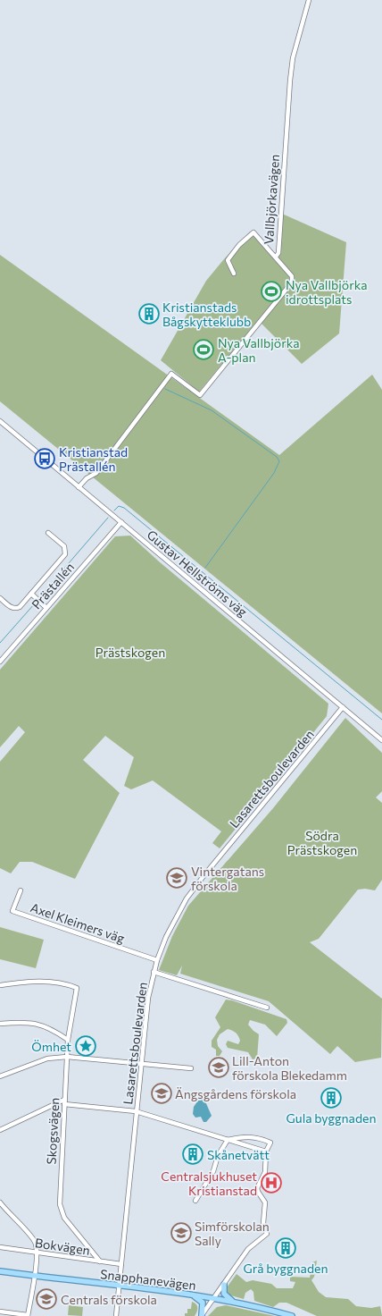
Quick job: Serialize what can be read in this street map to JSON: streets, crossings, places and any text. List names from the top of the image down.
{
  "streets": {
    "main road": ["Snapphanevägen"],
    "street": [
      "Vallbjörkavägen",
      "Gustav Hellströms väg",
      "Prästallén",
      "Lasarettsboulevarden",
      "Axel Kleimers väg",
      "Skogsvägen",
      "Bokvägen"
    ]
  },
  "crossings": [
    ["Vallbjörkavägen", "Gustav Hellströms väg"],
    ["Gustav Hellströms väg", "Prästallén"],
    ["Gustav Hellströms väg", "Lasarettsboulevarden"],
    ["Lasarettsboulevarden", "Axel Kleimers väg"],
    ["Lasarettsboulevarden", "Bokvägen"],
    ["Lasarettsboulevarden", "Snapphanevägen"],
    ["Skogsvägen", "Bokvägen"]
  ],
  "parks": ["Prästskogen", "Södra Prästskogen"],
  "places": {
    "sports": ["Nya Vallbjörka idrottsplats", "Nya Vallbjörka A-plan"],
    "building": [
      "Kristianstads Bågskytteklubb",
      "Gula byggnaden",
      "Skånetvätt",
      "Grå byggnaden"
    ],
    "bus stop": ["Kristianstad Prästallén"],
    "school or university": [
      "Vintergatans förskola",
      "Lill-Anton förskola Blekedamm",
      "Ängsgårdens förskola",
      "Simförskolan Sally",
      "Centrals förskola"
    ],
    "place": ["Ömhet"],
    "hospital": ["Centralsjukhuset Kristianstad"]
  }
}
